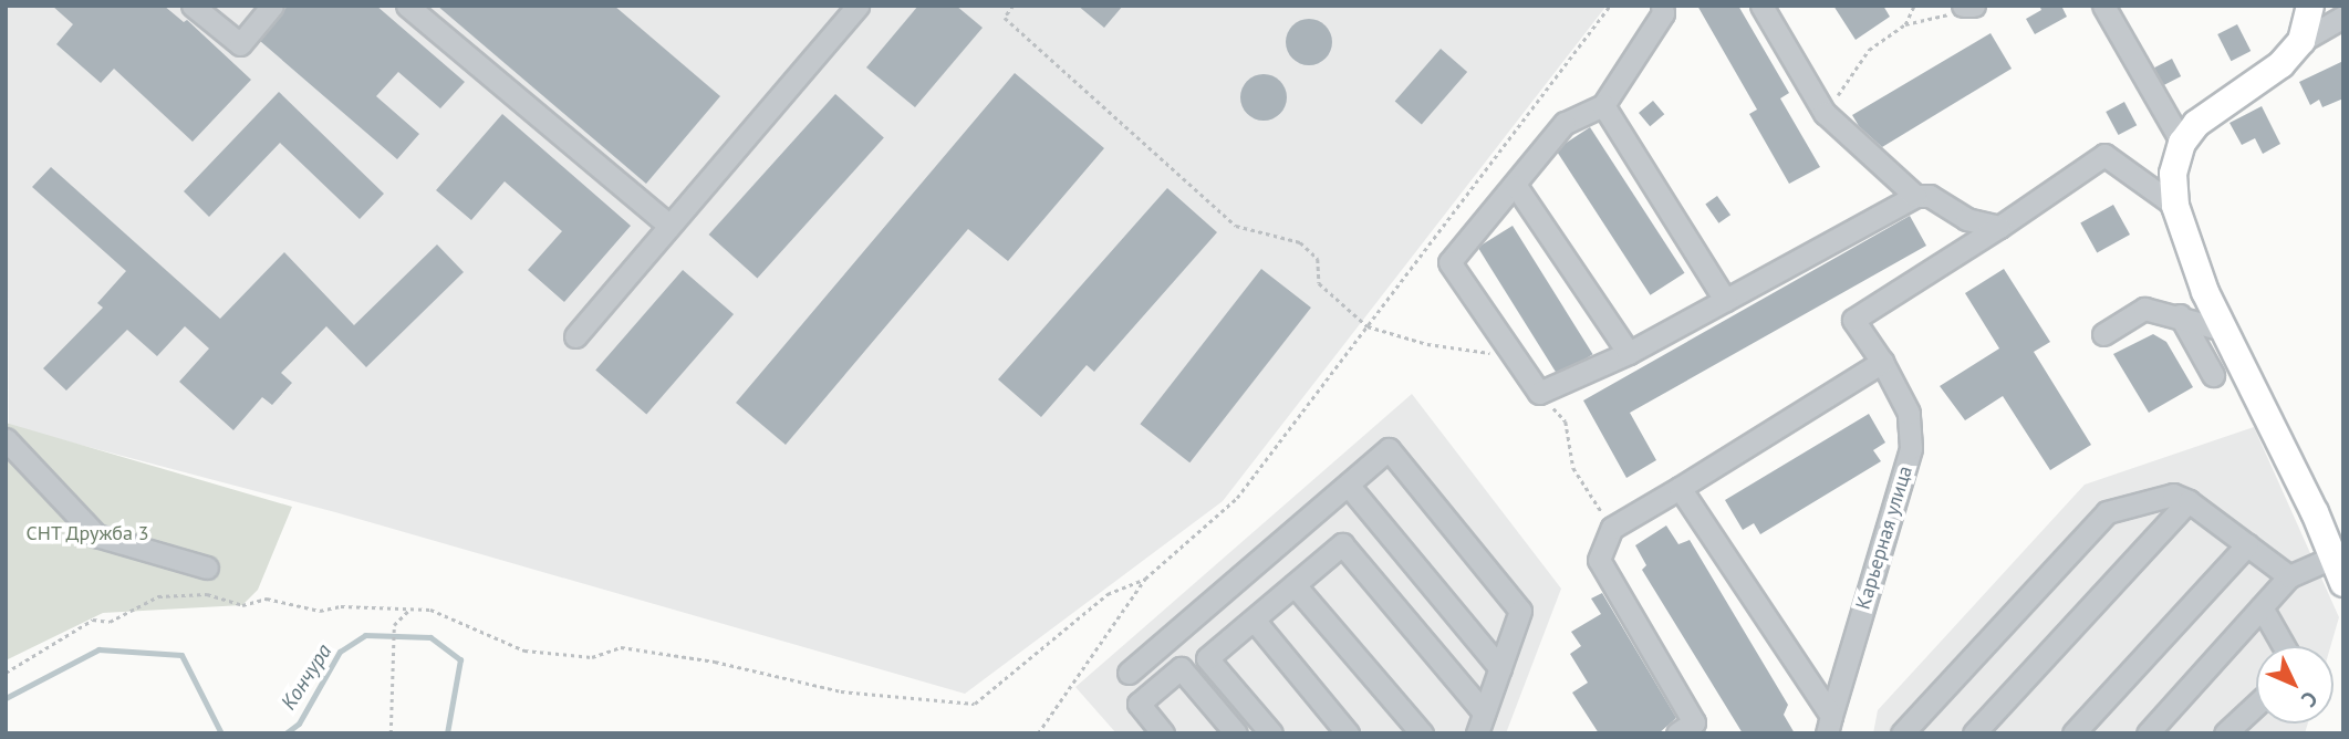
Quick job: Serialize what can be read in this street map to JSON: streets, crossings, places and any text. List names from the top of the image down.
{
  "streets": {
    "street": ["Карьерная улица"]
  },
  "water": ["Кончура"],
  "parks": ["СНТ Дружба 3"],
  "north": "bottom right"
}
